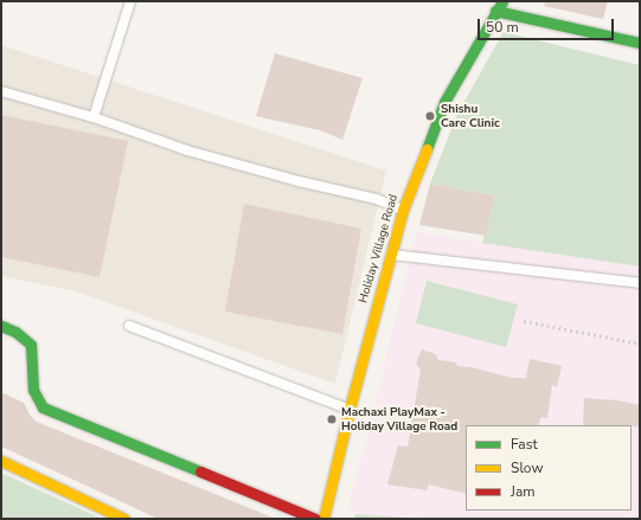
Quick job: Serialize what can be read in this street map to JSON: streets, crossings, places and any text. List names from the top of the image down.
{
  "streets": {
    "street": ["Holiday Village Road"]
  },
  "places": ["Shishu Care Clinic", "Machaxi PlayMax - Holiday Village Road"],
  "legend": ["Fast", "Slow", "Jam"],
  "scale_bar": "50 m"
}
